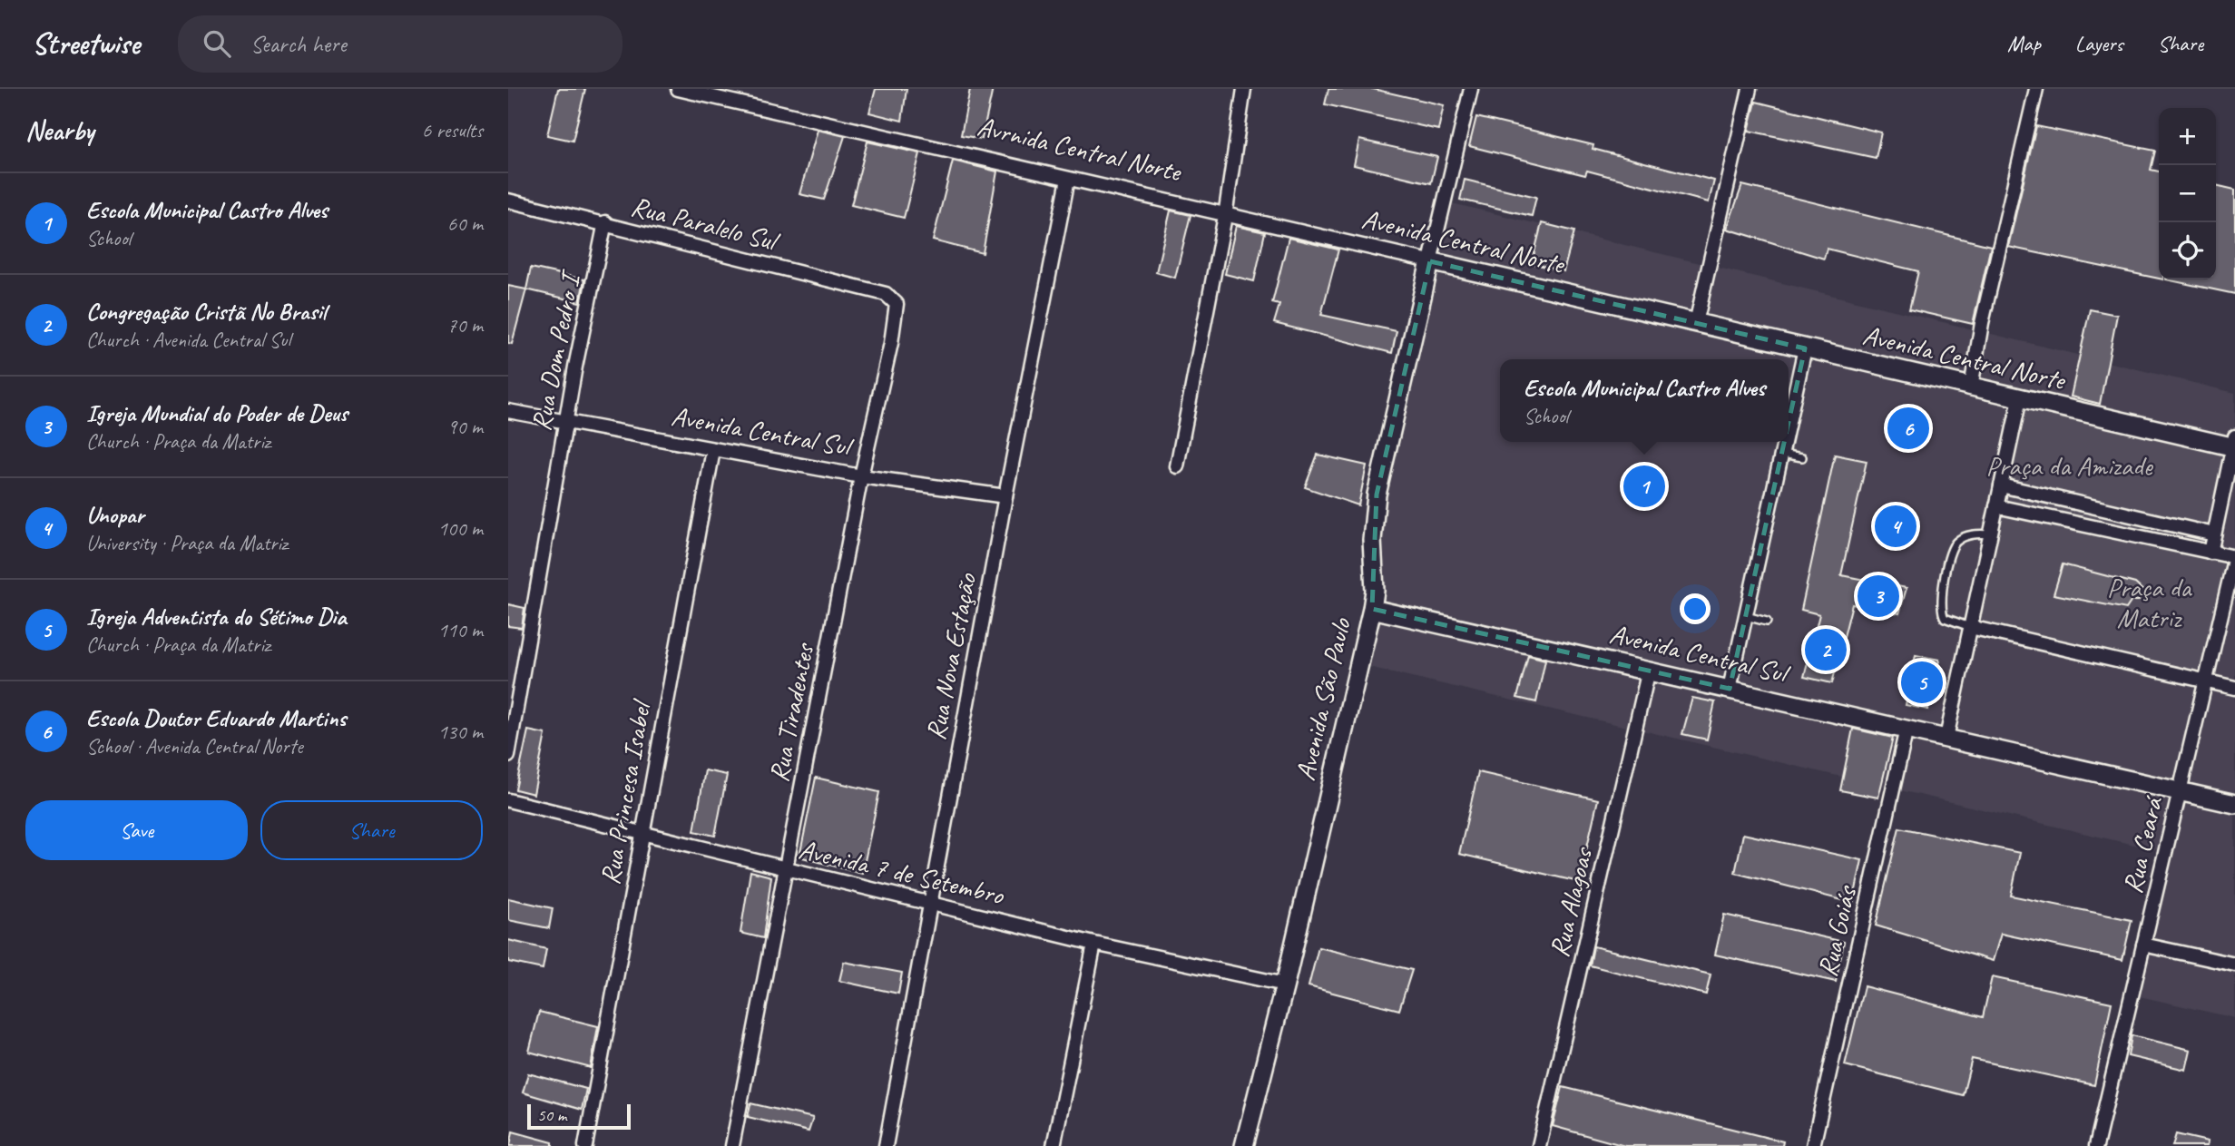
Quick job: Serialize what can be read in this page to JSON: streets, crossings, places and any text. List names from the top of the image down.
{
  "streets": {
    "main road": ["Avenida Central Norte", "Avenida Central Sul", "Avenida São Paulo"],
    "street": [
      "Avrnida Central Norte",
      "Rua Paralelo Sul",
      "Rua Dom Pedro I",
      "Rua Nova Estação",
      "Rua Tiradentes",
      "Rua Princesa Isabel",
      "Rua Ceará",
      "Avenida 7 de Setembro",
      "Rua Alagoas",
      "Rua Goiás"
    ]
  },
  "crossings": [
    ["Avrnida Central Norte", "Avenida Central Norte"],
    ["Rua Paralelo Sul", "Rua Dom Pedro I"],
    ["Rua Paralelo Sul", "Rua Tiradentes"],
    ["Avenida Central Norte", "Rua Nova Estação"],
    ["Avenida Central Norte", "Avenida São Paulo"],
    ["Rua Dom Pedro I", "Avenida Central Sul"],
    ["Avenida Central Sul", "Rua Nova Estação"],
    ["Avenida Central Sul", "Avenida São Paulo"],
    ["Avenida Central Sul", "Rua Tiradentes"],
    ["Avenida Central Sul", "Rua Princesa Isabel"],
    ["Avenida Central Sul", "Rua Ceará"],
    ["Avenida Central Sul", "Rua Alagoas"],
    ["Avenida Central Sul", "Rua Goiás"],
    ["Rua Nova Estação", "Avenida 7 de Setembro"],
    ["Avenida São Paulo", "Avenida 7 de Setembro"],
    ["Rua Tiradentes", "Avenida 7 de Setembro"],
    ["Rua Princesa Isabel", "Avenida 7 de Setembro"]
  ],
  "parks": ["Praça da Amizade", "Praça da Matriz"],
  "scale_bar": "50 m",
  "page": {
    "header": "Streetwise",
    "search": "Search here",
    "nav": ["Map", "Layers", "Share"],
    "heading": ["Nearby", "6 results"],
    "map_buttons": ["+", "−"],
    "list": [
      {
        "mark": "1",
        "name": "Escola Municipal Castro Alves",
        "note": "School",
        "value": "60 m"
      },
      {
        "mark": "2",
        "name": "Congregação Cristã No Brasil",
        "note": "Church · Avenida Central Sul",
        "value": "70 m"
      },
      {
        "mark": "3",
        "name": "Igreja Mundial do Poder de Deus",
        "note": "Church · Praça da Matriz",
        "value": "90 m"
      },
      {
        "mark": "4",
        "name": "Unopar",
        "note": "University · Praça da Matriz",
        "value": "100 m"
      },
      {
        "mark": "5",
        "name": "Igreja Adventista do Sétimo Dia",
        "note": "Church · Praça da Matriz",
        "value": "110 m"
      },
      {
        "mark": "6",
        "name": "Escola Doutor Eduardo Martins",
        "note": "School · Avenida Central Norte",
        "value": "130 m"
      }
    ],
    "popup": ["Escola Municipal Castro Alves", "School"],
    "pins": [
      "6",
      "1",
      "4",
      "3",
      "2",
      "5"
    ],
    "buttons": ["Save", "Share"],
    "scale": "50 m"
  }
}
